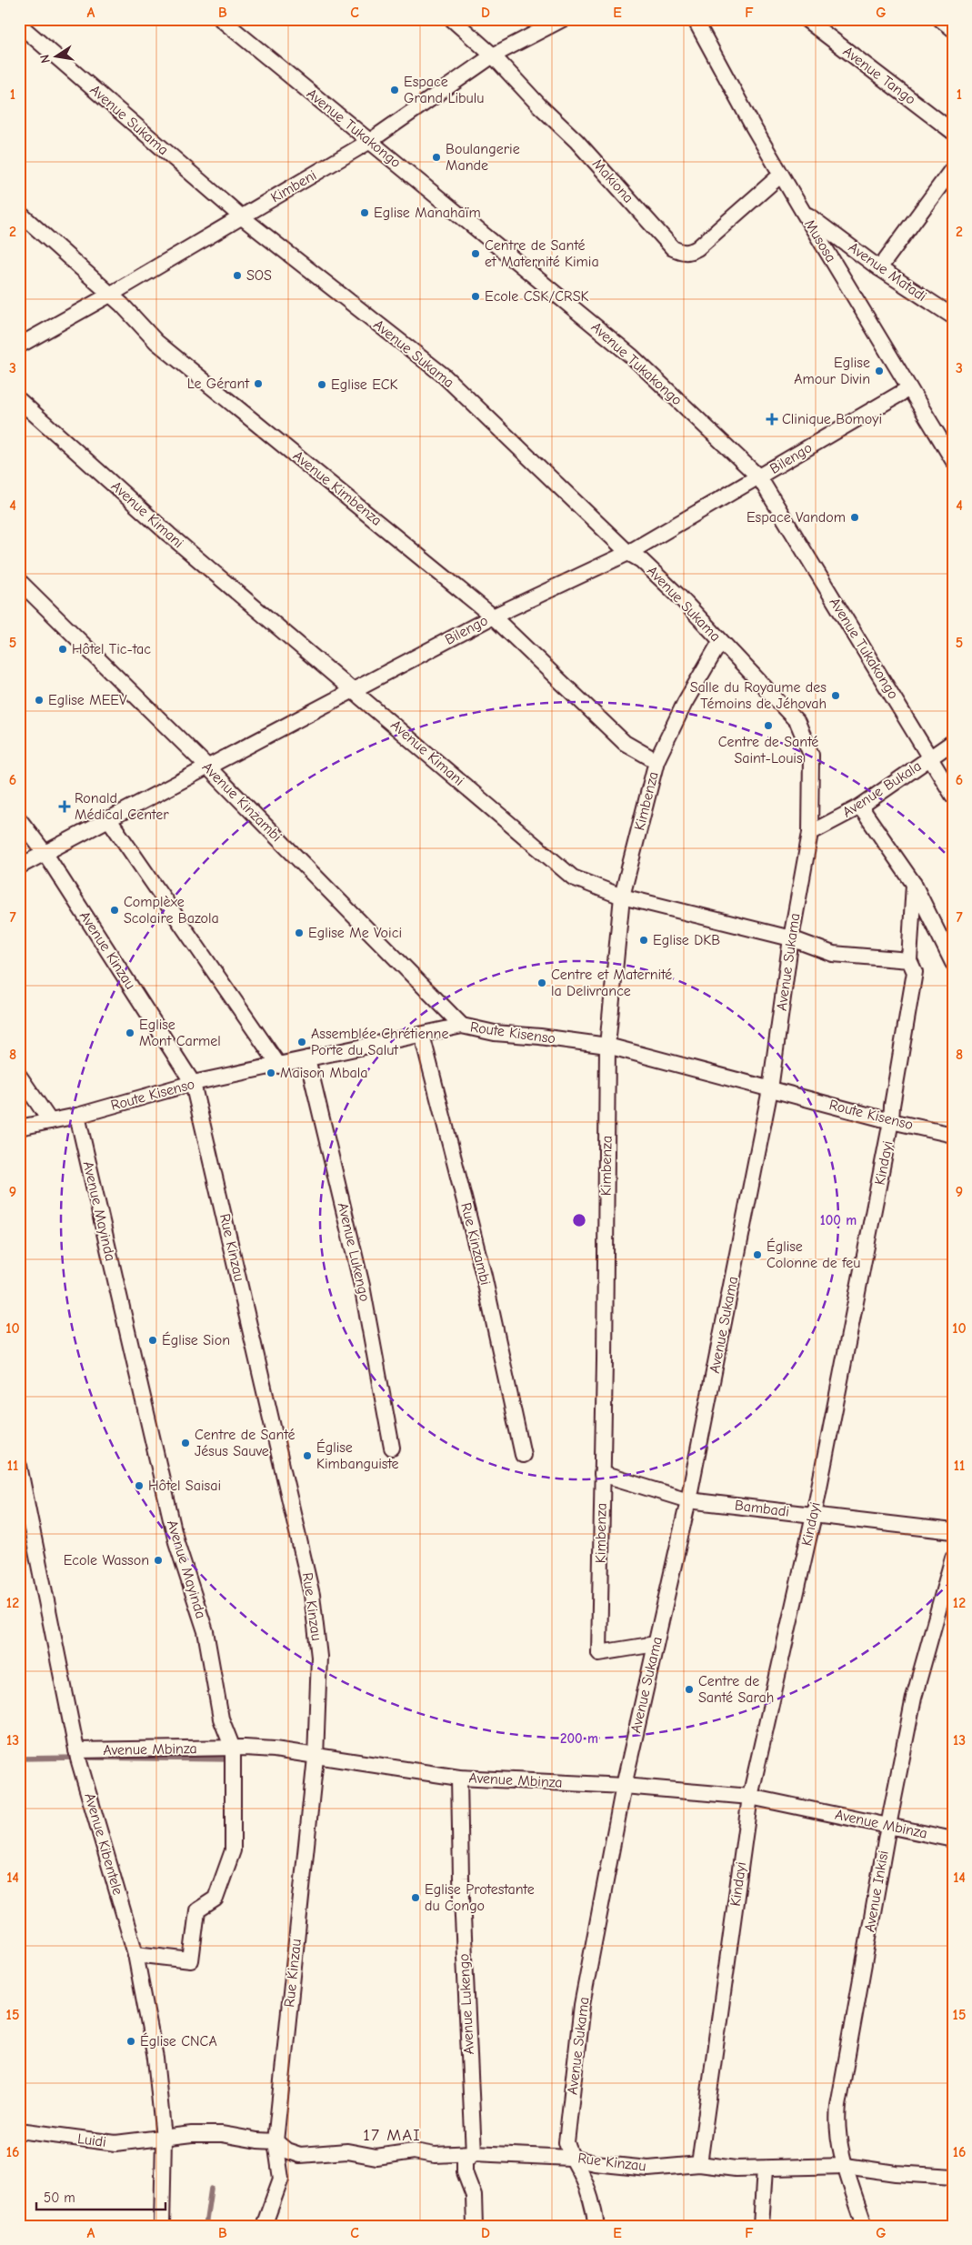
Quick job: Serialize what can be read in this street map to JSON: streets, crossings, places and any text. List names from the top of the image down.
{
  "streets": {
    "street": [
      "Avenue Tango",
      "Avenue Sukama",
      "Avenue Tukakongo",
      "Makiona",
      "Kimbeni",
      "Musosa",
      "Avenue Matadi",
      "Bilengo",
      "Avenue Kimbenza",
      "Avenue Kimani",
      "Avenue Bukala",
      "Kimbenza",
      "Avenue Kinzambi",
      "Avenue Kinzau",
      "Route Kisenso",
      "Kindayi",
      "Avenue Mayinda",
      "Rue Kinzambi",
      "Rue Kinzau",
      "Avenue Lukengo",
      "Bambadi",
      "Avenue Mbinza",
      "Avenue Kibentele",
      "Avenue Inkisi",
      "Luidi"
    ]
  },
  "crossings": [
    ["Avenue Sukama", "Kimbeni"],
    ["Avenue Sukama", "Bilengo"],
    ["Avenue Sukama", "Avenue Kimani"],
    ["Avenue Sukama", "Avenue Bukala"],
    ["Avenue Sukama", "Kimbenza"],
    ["Avenue Sukama", "Route Kisenso"],
    ["Avenue Sukama", "Rue Kinzau"],
    ["Avenue Sukama", "Bambadi"],
    ["Avenue Sukama", "Avenue Mbinza"],
    ["Avenue Tukakongo", "Kimbeni"],
    ["Avenue Tukakongo", "Bilengo"],
    ["Avenue Tukakongo", "Avenue Bukala"],
    ["Makiona", "Kimbeni"],
    ["Makiona", "Musosa"],
    ["Kimbeni", "Avenue Kimbenza"],
    ["Musosa", "Avenue Matadi"],
    ["Musosa", "Bilengo"],
    ["Bilengo", "Avenue Kimbenza"],
    ["Bilengo", "Avenue Kimani"],
    ["Bilengo", "Avenue Kinzambi"],
    ["Bilengo", "Avenue Kinzau"],
    ["Avenue Kimbenza", "Kimbenza"],
    ["Avenue Kimani", "Kimbenza"],
    ["Avenue Kimani", "Kindayi"],
    ["Kimbenza", "Route Kisenso"],
    ["Kimbenza", "Bambadi"],
    ["Avenue Kinzambi", "Route Kisenso"],
    ["Avenue Kinzau", "Route Kisenso"],
    ["Avenue Kinzau", "Rue Kinzau"],
    ["Route Kisenso", "Kindayi"],
    ["Route Kisenso", "Avenue Mayinda"],
    ["Route Kisenso", "Rue Kinzambi"],
    ["Route Kisenso", "Rue Kinzau"],
    ["Route Kisenso", "Avenue Lukengo"],
    ["Kindayi", "Rue Kinzau"],
    ["Kindayi", "Bambadi"],
    ["Kindayi", "Avenue Mbinza"],
    ["Avenue Mayinda", "Avenue Mbinza"],
    ["Avenue Mayinda", "Avenue Kibentele"],
    ["Rue Kinzau", "Avenue Lukengo"],
    ["Rue Kinzau", "Avenue Mbinza"],
    ["Rue Kinzau", "Avenue Inkisi"],
    ["Rue Kinzau", "Luidi"],
    ["Avenue Lukengo", "Avenue Mbinza"],
    ["Avenue Mbinza", "Avenue Kibentele"],
    ["Avenue Mbinza", "Avenue Inkisi"],
    ["Avenue Kibentele", "Luidi"]
  ],
  "districts": ["17 MAI"],
  "places": {
    "other": [
      "Espace Grand Libulu",
      "Boulangerie Mande",
      "Eglise Manahaïm",
      "Centre de Santé et Maternité Kimia",
      "SOS",
      "Ecole CSK/CRSK",
      "Eglise Amour Divin",
      "Le Gérant",
      "Eglise ECK",
      "Espace Vandom",
      "Hôtel Tic-tac",
      "Salle du Royaume des Témoins de Jéhovah",
      "Eglise MEEV",
      "Centre de Santé Saint-Louis",
      "Complèxe Scolaire Bazola",
      "Eglise Me Voici",
      "Eglise DKB",
      "Centre et Maternité la Delivrance",
      "Eglise Mont Carmel",
      "Assemblée Chrétienne Porte du Salut",
      "Maison Mbala",
      "Église Colonne de feu",
      "Église Sion",
      "Centre de Santé Jésus Sauve",
      "Église Kimbanguiste",
      "Hôtel Saisai",
      "Ecole Wasson",
      "Centre de Santé Sarah",
      "Eglise Protestante du Congo",
      "Église CNCA"
    ],
    "health": ["Clinique Bomoyi", "Ronald Médical Center"]
  },
  "scale_bar": "50 m",
  "north": "left",
  "grid": {
    "columns": [
      "A",
      "B",
      "C",
      "D",
      "E",
      "F",
      "G"
    ],
    "rows": [
      "1",
      "2",
      "3",
      "4",
      "5",
      "6",
      "7",
      "8",
      "9",
      "10",
      "11",
      "12",
      "13",
      "14",
      "15",
      "16"
    ]
  },
  "rings": ["100 m", "200 m"]
}
